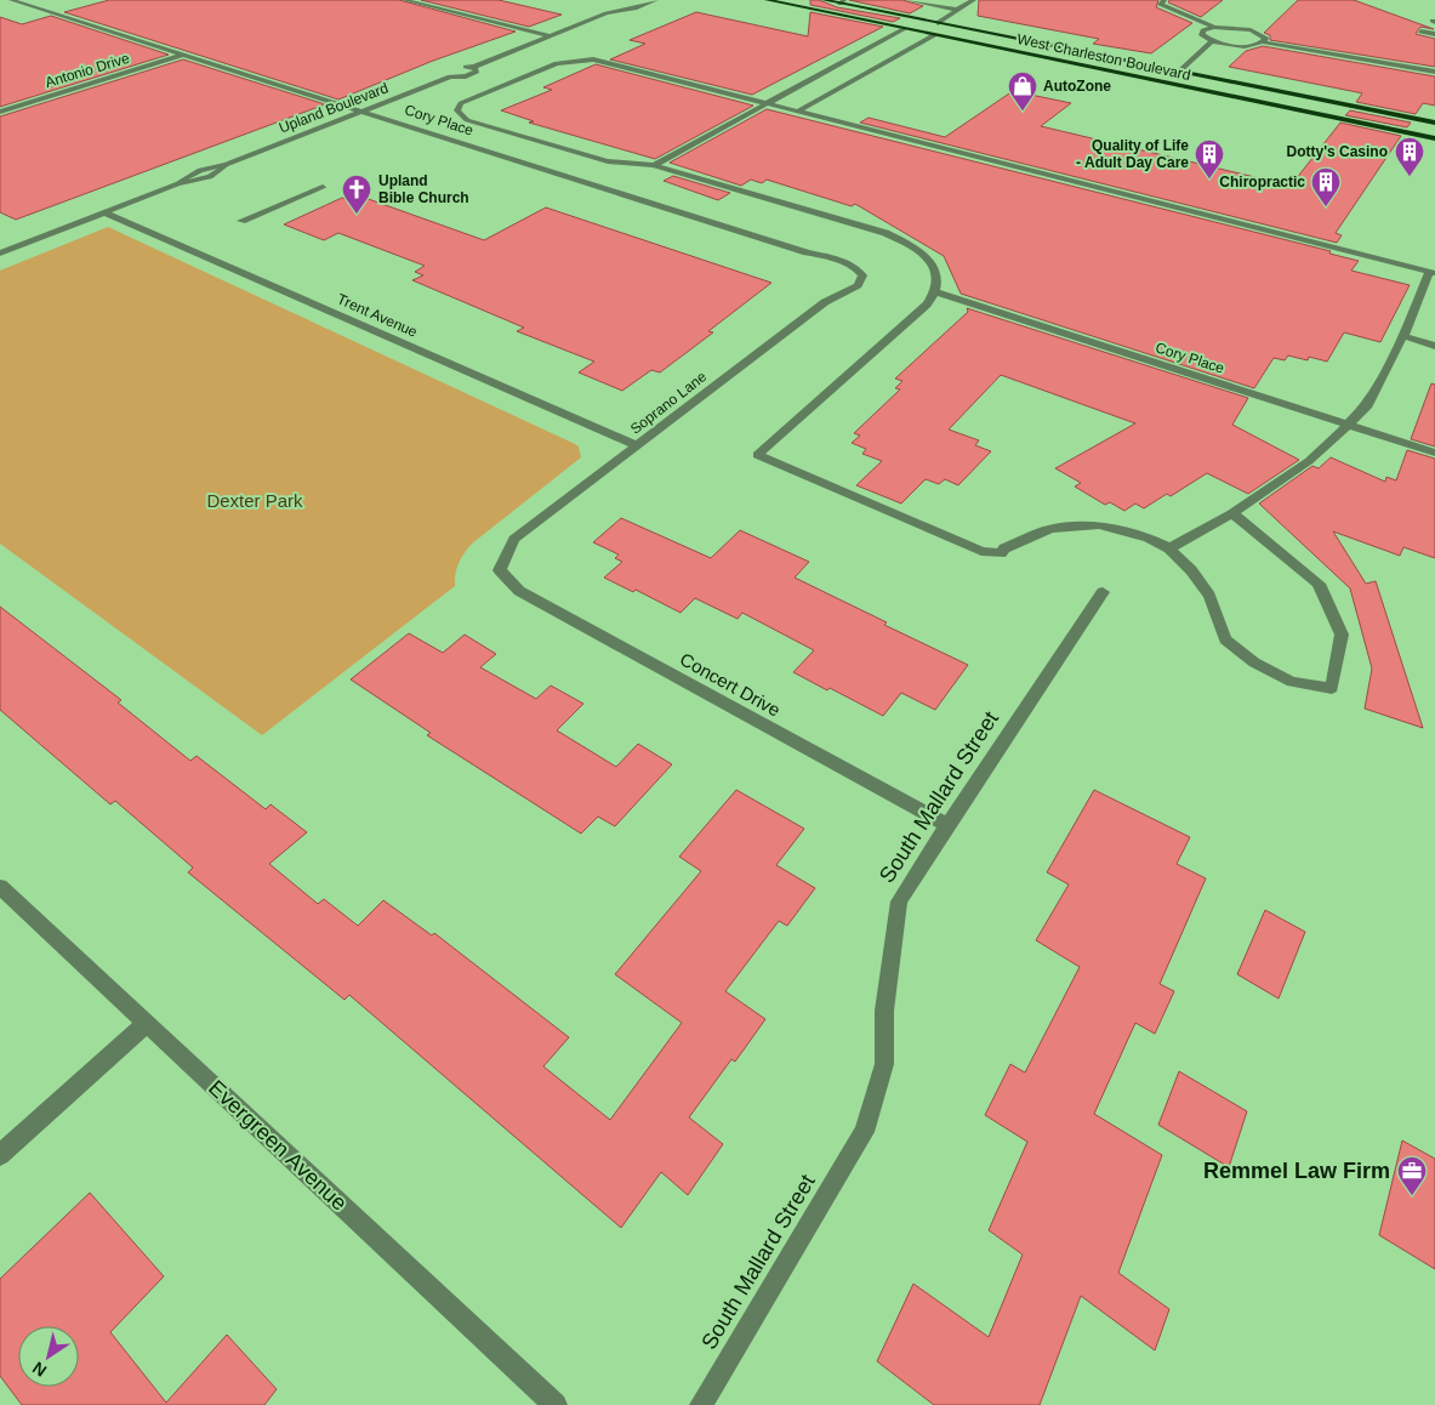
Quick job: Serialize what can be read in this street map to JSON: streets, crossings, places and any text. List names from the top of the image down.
{
  "streets": {
    "main road": ["West Charleston Boulevard"],
    "street": [
      "Antonio Drive",
      "Upland Boulevard",
      "Cory Place",
      "Trent Avenue",
      "Soprano Lane",
      "Concert Drive",
      "South Mallard Street",
      "Evergreen Avenue"
    ]
  },
  "crossings": [
    ["Antonio Drive", "Cory Place"],
    ["Upland Boulevard", "Cory Place"],
    ["Upland Boulevard", "Trent Avenue"],
    ["Cory Place", "Soprano Lane"],
    ["Trent Avenue", "Soprano Lane"],
    ["Soprano Lane", "Concert Drive"],
    ["Concert Drive", "South Mallard Street"]
  ],
  "parks": ["Dexter Park"],
  "places": {
    "shop": ["AutoZone"],
    "building": ["Dotty's Casino", "Quality of Life - Adult Day Care", "Chiropractic"],
    "church": ["Upland Bible Church"],
    "office": ["Remmel Law Firm"]
  },
  "north": "bottom left"
}
